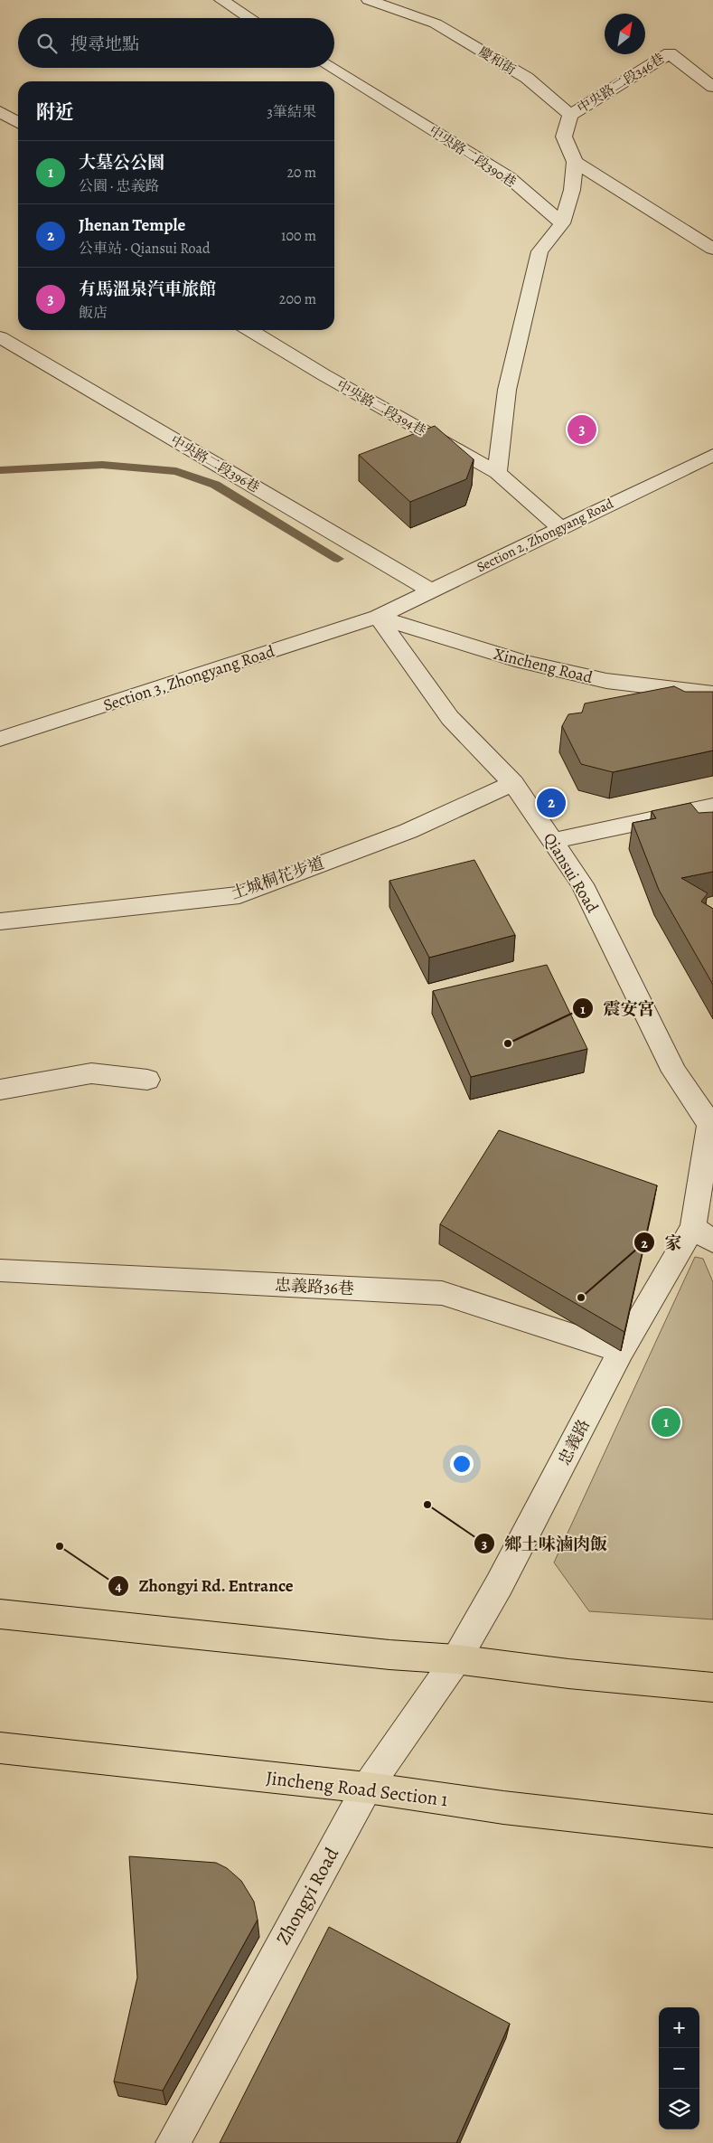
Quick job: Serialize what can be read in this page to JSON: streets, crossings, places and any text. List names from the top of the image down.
{
  "streets": {
    "main road": ["Jincheng Road Section 1"],
    "street": [
      "慶和街",
      "中央路二段346巷",
      "中央路二段390巷",
      "中央路二段394巷",
      "中央路二段396巷",
      "Section 2, Zhongyang Road",
      "Xincheng Road",
      "Section 3, Zhongyang Road",
      "Qiansui Road",
      "土城桐花步道",
      "忠義路36巷",
      "忠義路",
      "Zhongyi Road"
    ]
  },
  "crossings": [
    ["慶和街", "中央路二段346巷"],
    ["中央路二段394巷", "Section 2, Zhongyang Road"],
    ["中央路二段396巷", "Section 2, Zhongyang Road"],
    ["Section 2, Zhongyang Road", "Xincheng Road"],
    ["Section 2, Zhongyang Road", "Section 3, Zhongyang Road"],
    ["Section 2, Zhongyang Road", "Qiansui Road"],
    ["Xincheng Road", "Section 3, Zhongyang Road"],
    ["Xincheng Road", "Qiansui Road"],
    ["Section 3, Zhongyang Road", "Qiansui Road"],
    ["Qiansui Road", "土城桐花步道"],
    ["Qiansui Road", "忠義路"],
    ["忠義路36巷", "忠義路"],
    ["忠義路", "Zhongyi Road"],
    ["Jincheng Road Section 1", "Zhongyi Road"]
  ],
  "places": [
    "震安宮",
    "家",
    "鄉土味滷肉飯",
    "Zhongyi Rd. Entrance"
  ],
  "north": "top right",
  "page": {
    "search": "搜尋地點",
    "heading": ["附近", "3筆結果"],
    "list": [
      {
        "mark": "1",
        "name": "大墓公公園",
        "note": "公園 · 忠義路",
        "value": "20 m"
      },
      {
        "mark": "2",
        "name": "Jhenan Temple",
        "note": "公車站 · Qiansui Road",
        "value": "100 m"
      },
      {
        "mark": "3",
        "name": "有馬溫泉汽車旅館",
        "note": "飯店",
        "value": "200 m"
      }
    ],
    "pins": ["3", "2", "1"],
    "map_buttons": ["+", "−"]
  }
}
